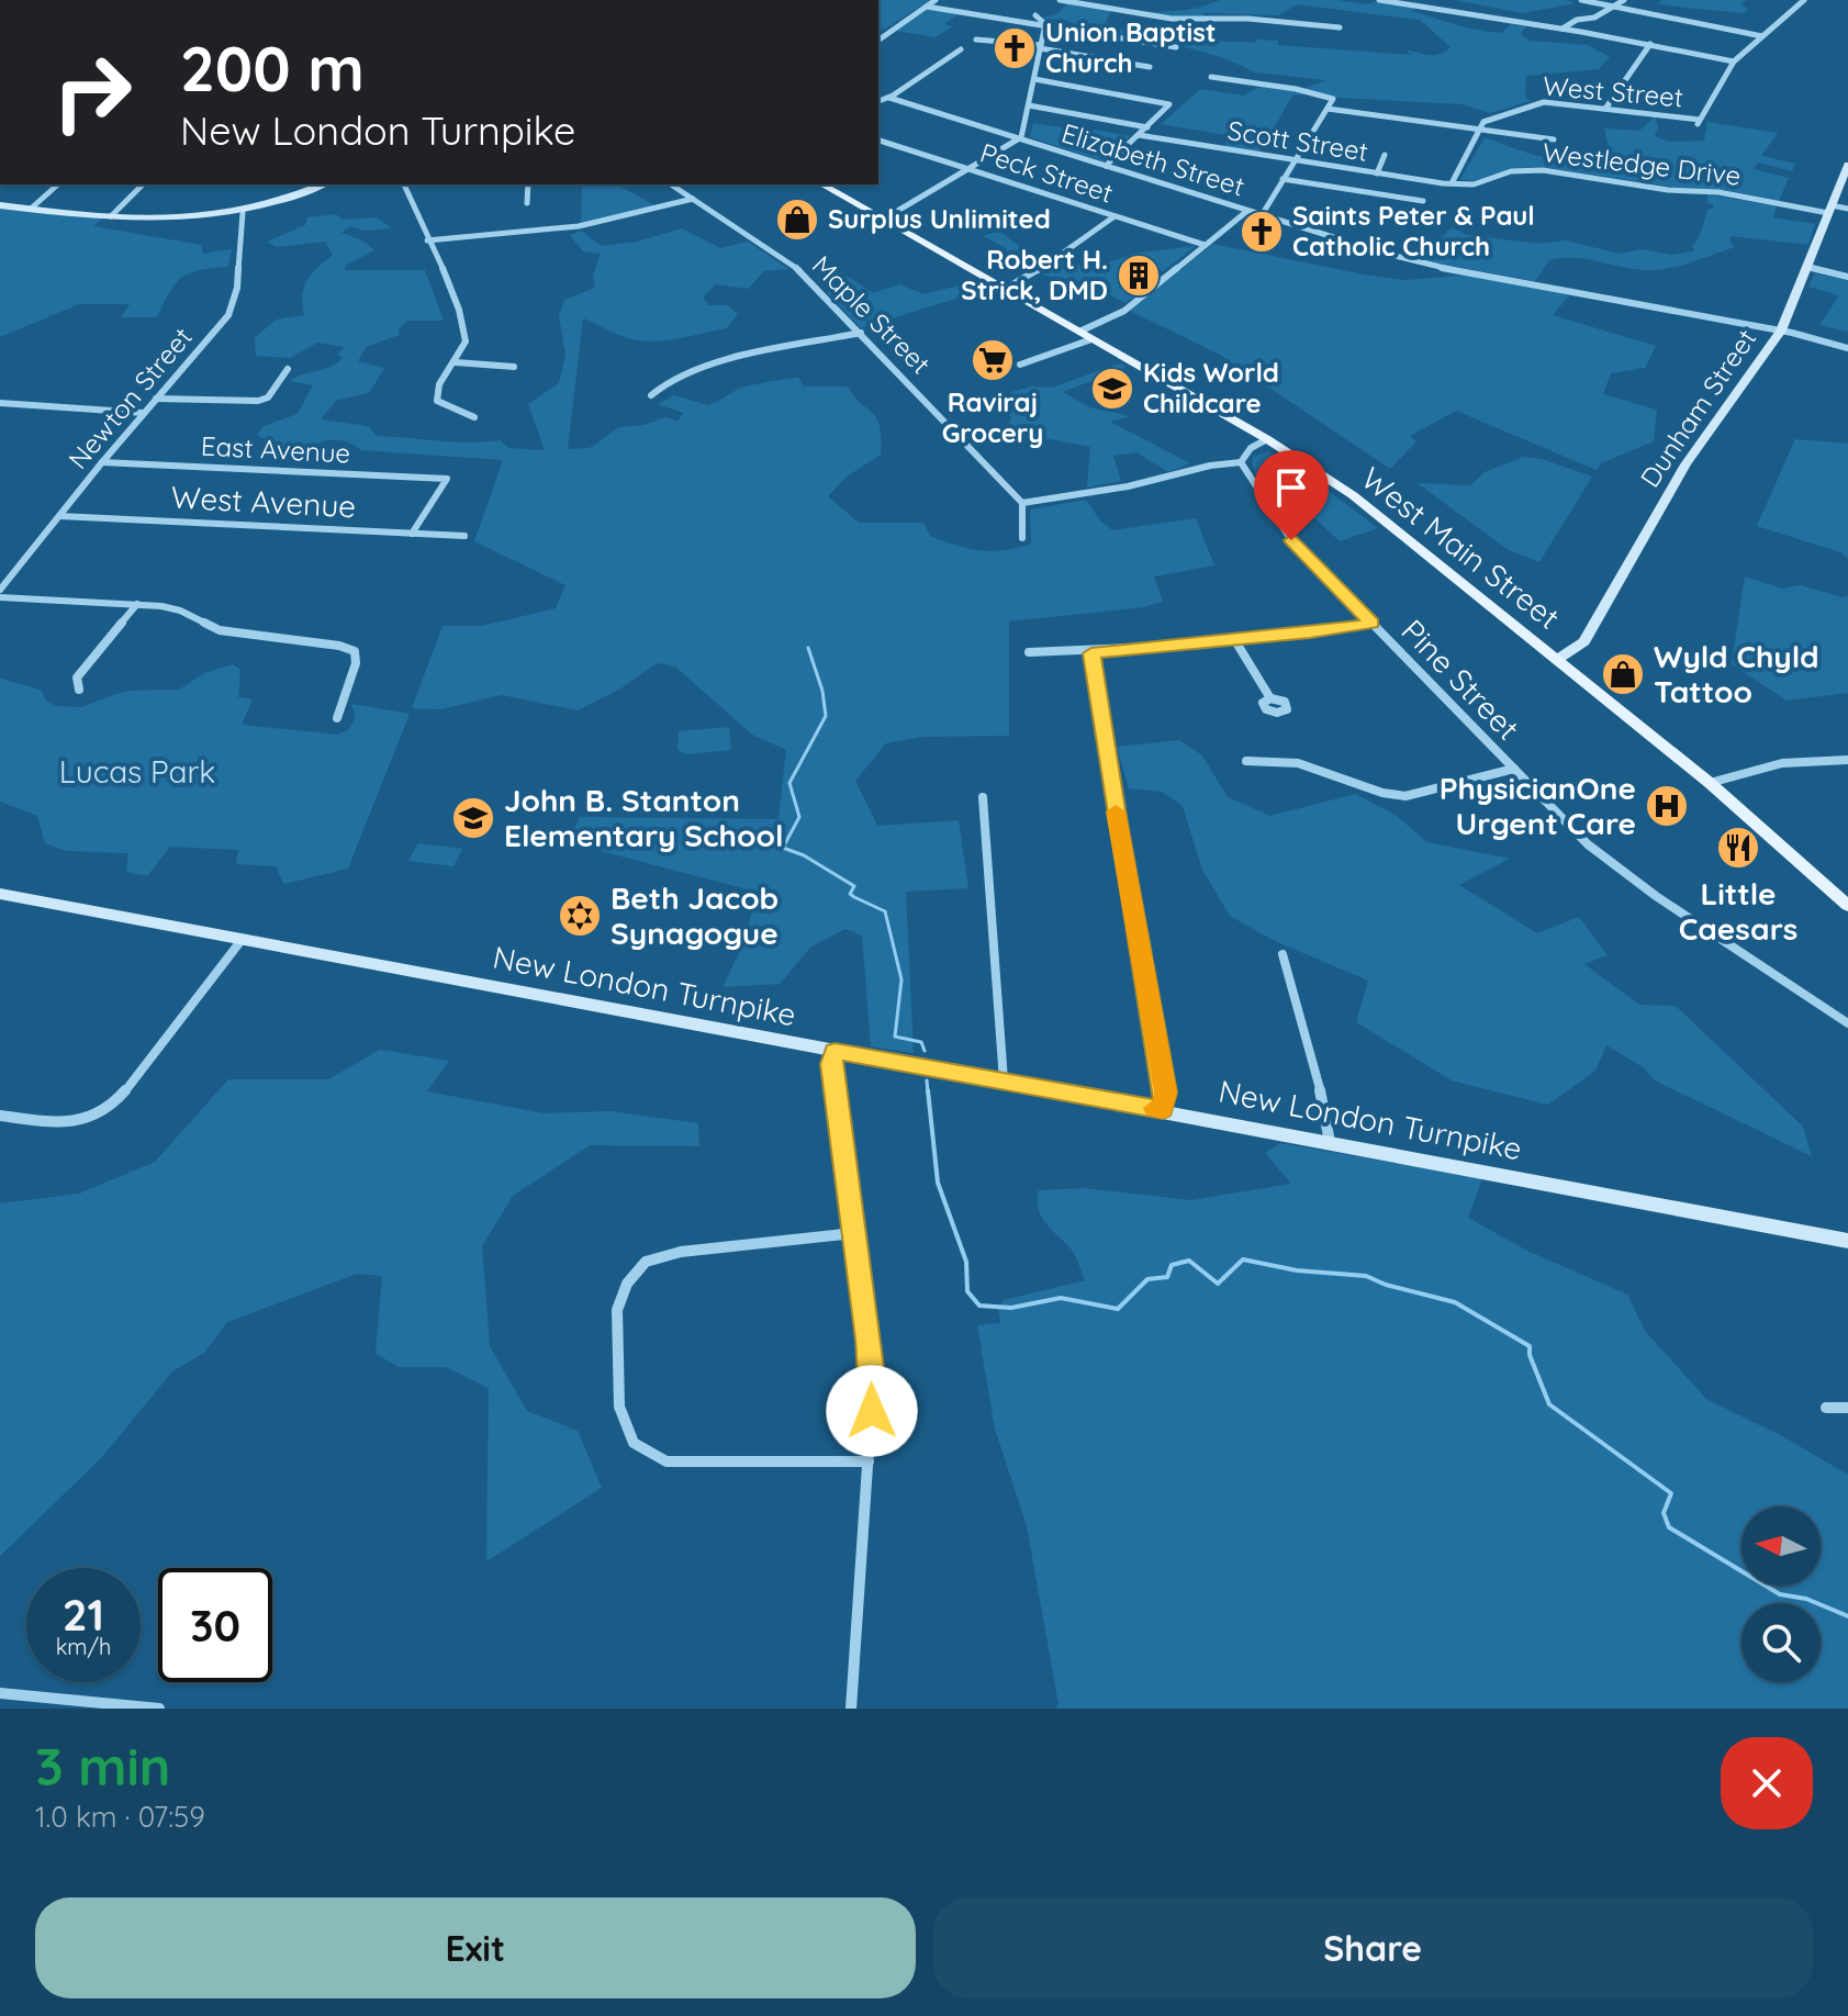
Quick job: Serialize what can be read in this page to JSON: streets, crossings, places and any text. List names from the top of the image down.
{
  "streets": {
    "main road": ["West Main Street"],
    "street": [
      "West Street",
      "Scott Street",
      "Elizabeth Street",
      "Westledge Drive",
      "Peck Street",
      "Maple Street",
      "Newton Street",
      "Dunham Street",
      "East Avenue",
      "West Avenue",
      "Pine Street",
      "New London Turnpike"
    ]
  },
  "crossings": [
    ["Scott Street", "Westledge Drive"],
    ["Elizabeth Street", "Dunham Street"],
    ["Westledge Drive", "Dunham Street"],
    ["Newton Street", "East Avenue"],
    ["Newton Street", "West Avenue"],
    ["Dunham Street", "West Main Street"],
    ["East Avenue", "West Avenue"]
  ],
  "parks": ["Lucas Park"],
  "places": {
    "church": ["Union Baptist Church", "Saints Peter & Paul Catholic Church"],
    "shop": ["Surplus Unlimited", "Wyld Chyld Tattoo"],
    "building": ["Robert H. Strick, DMD"],
    "supermarket": ["Raviraj Grocery"],
    "school or university": ["Kids World Childcare", "John B. Stanton Elementary School"],
    "hospital": ["PhysicianOne Urgent Care"],
    "restaurant": ["Little Caesars"],
    "synagogue": ["Beth Jacob Synagogue"]
  },
  "north": "left",
  "page": {
    "turn": ["200 m", "New London Turnpike"],
    "speed": "21 km/h",
    "limit": "30",
    "heading": ["3 min", "1.0 km · 07:59"],
    "buttons": ["Exit", "Share"]
  }
}
